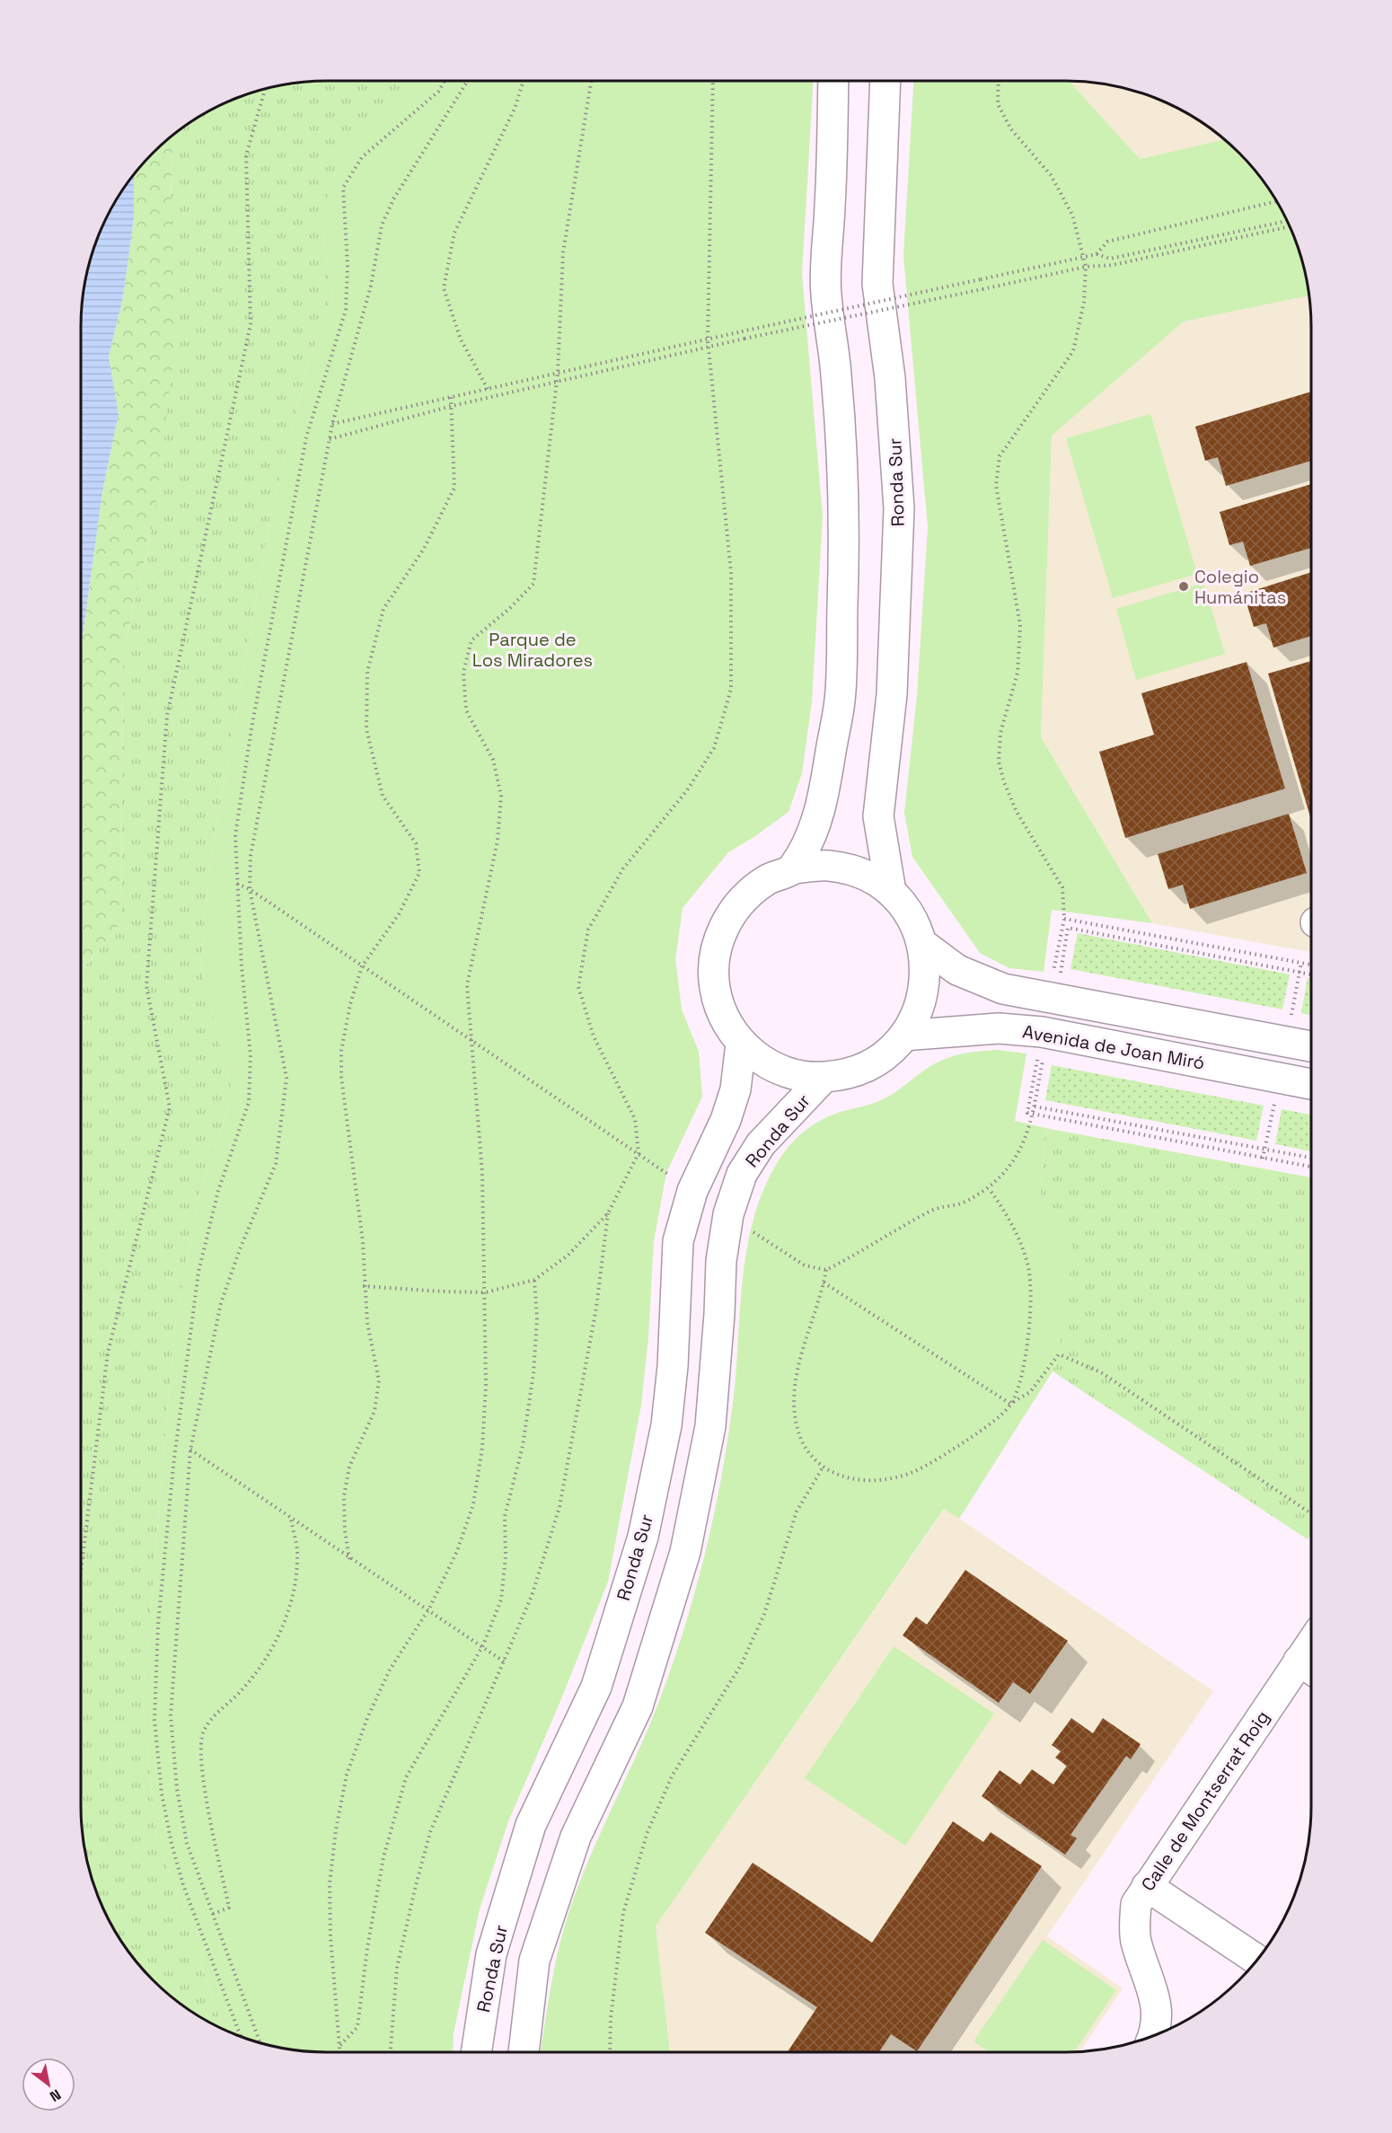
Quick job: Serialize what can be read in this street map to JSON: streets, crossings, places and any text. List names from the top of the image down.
{
  "streets": {
    "main road": ["Ronda Sur", "Avenida de Joan Miró", "Calle de Montserrat Roig"]
  },
  "crossings": [
    ["Ronda Sur", "Avenida de Joan Miró"]
  ],
  "parks": ["Parque de Los Miradores"],
  "places": ["Colegio Humánitas"],
  "north": "bottom right"
}
